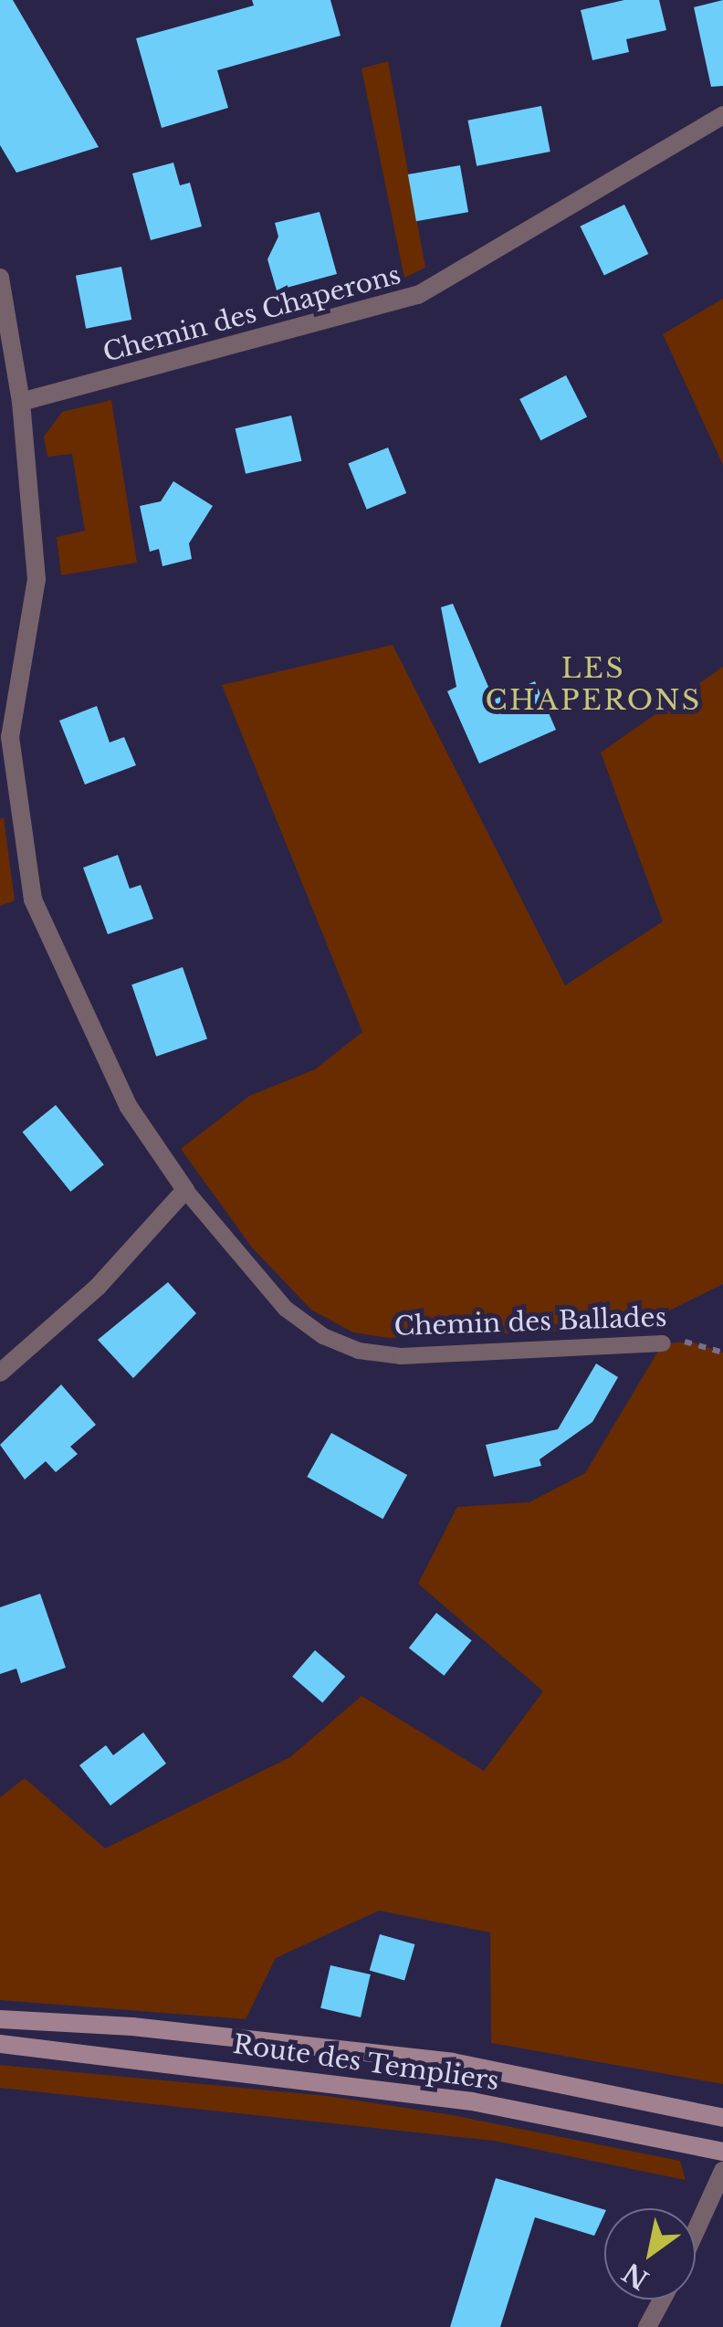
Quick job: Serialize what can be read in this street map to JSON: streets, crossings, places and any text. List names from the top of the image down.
{
  "streets": {
    "main road": ["Route des Templiers"],
    "street": ["Chemin des Chaperons"],
    "lane": ["Chemin des Ballades"]
  },
  "districts": ["LES CHAPERONS"],
  "north": "bottom left"
}
